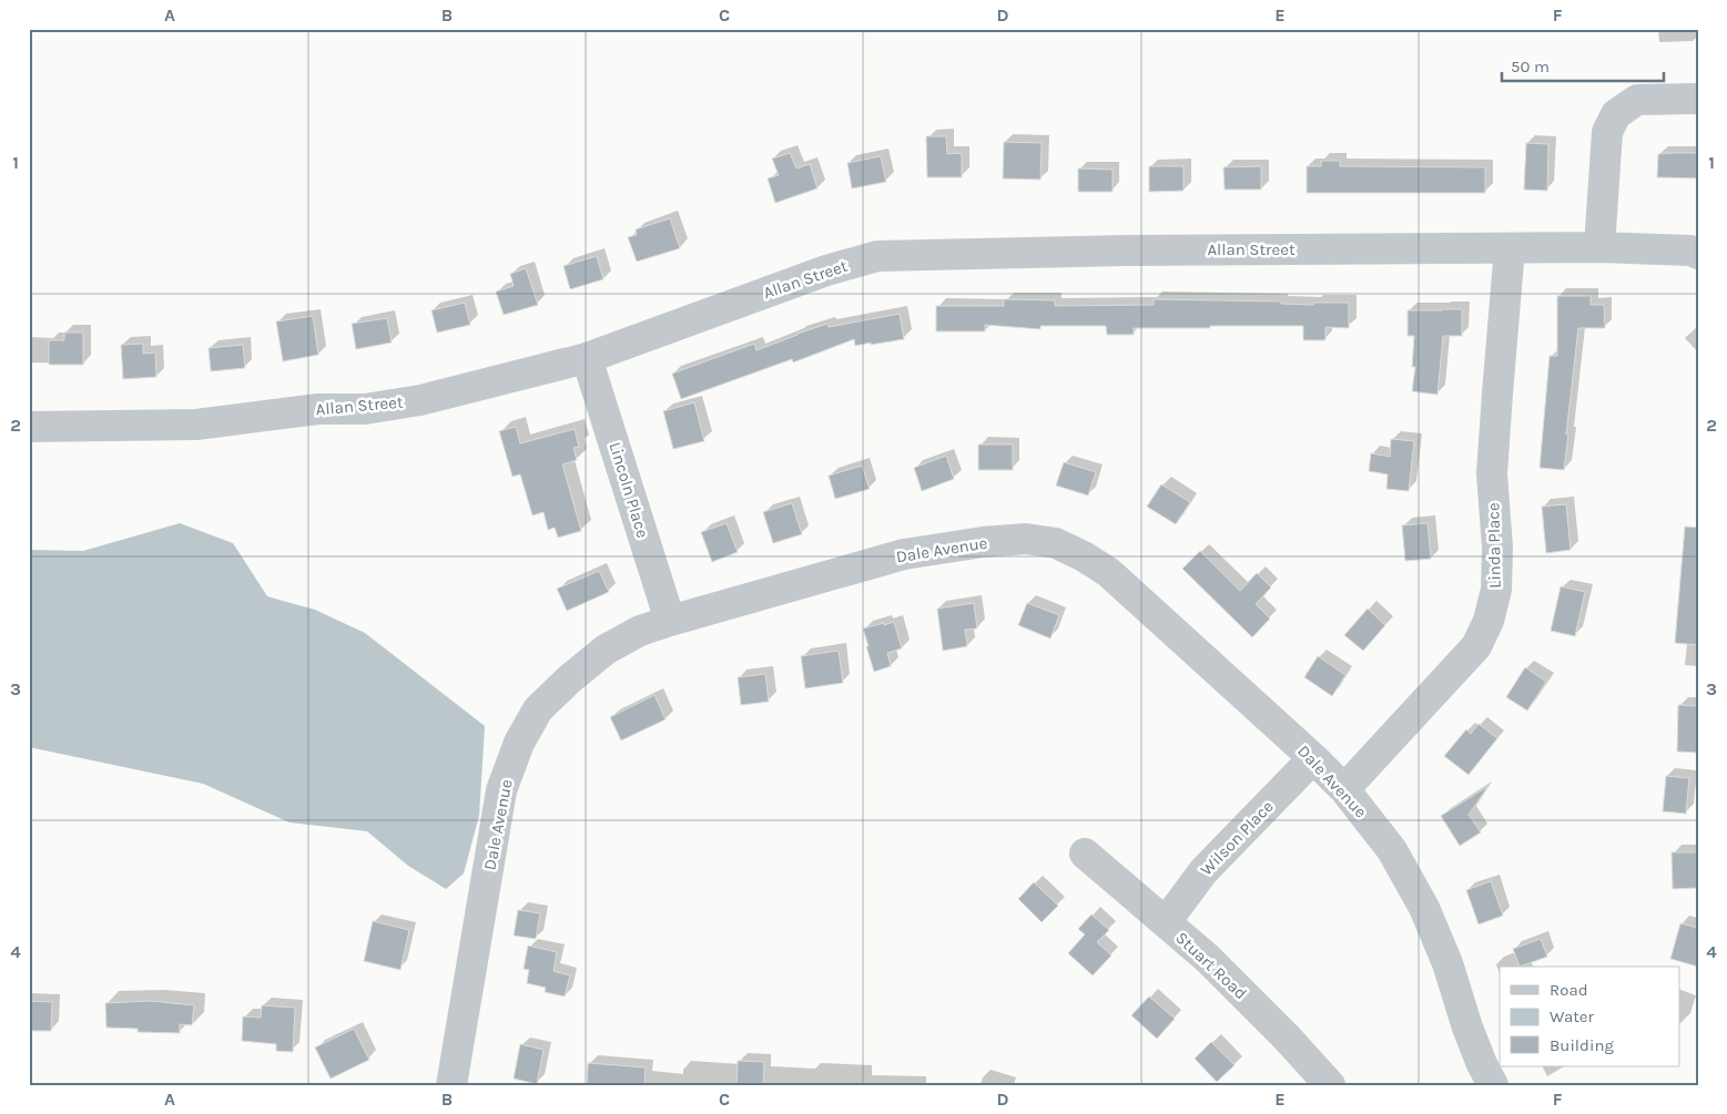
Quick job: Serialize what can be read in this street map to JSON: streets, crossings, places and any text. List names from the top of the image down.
{
  "streets": {
    "street": [
      "Allan Street",
      "Lincoln Place",
      "Linda Place",
      "Dale Avenue",
      "Wilson Place",
      "Stuart Road"
    ]
  },
  "crossings": [
    ["Allan Street", "Lincoln Place"],
    ["Allan Street", "Linda Place"],
    ["Lincoln Place", "Dale Avenue"],
    ["Linda Place", "Dale Avenue"],
    ["Dale Avenue", "Wilson Place"],
    ["Wilson Place", "Stuart Road"]
  ],
  "legend": ["Road", "Water", "Building"],
  "scale_bar": "50 m",
  "grid": {
    "columns": [
      "A",
      "B",
      "C",
      "D",
      "E",
      "F"
    ],
    "rows": [
      "1",
      "2",
      "3",
      "4"
    ]
  }
}
